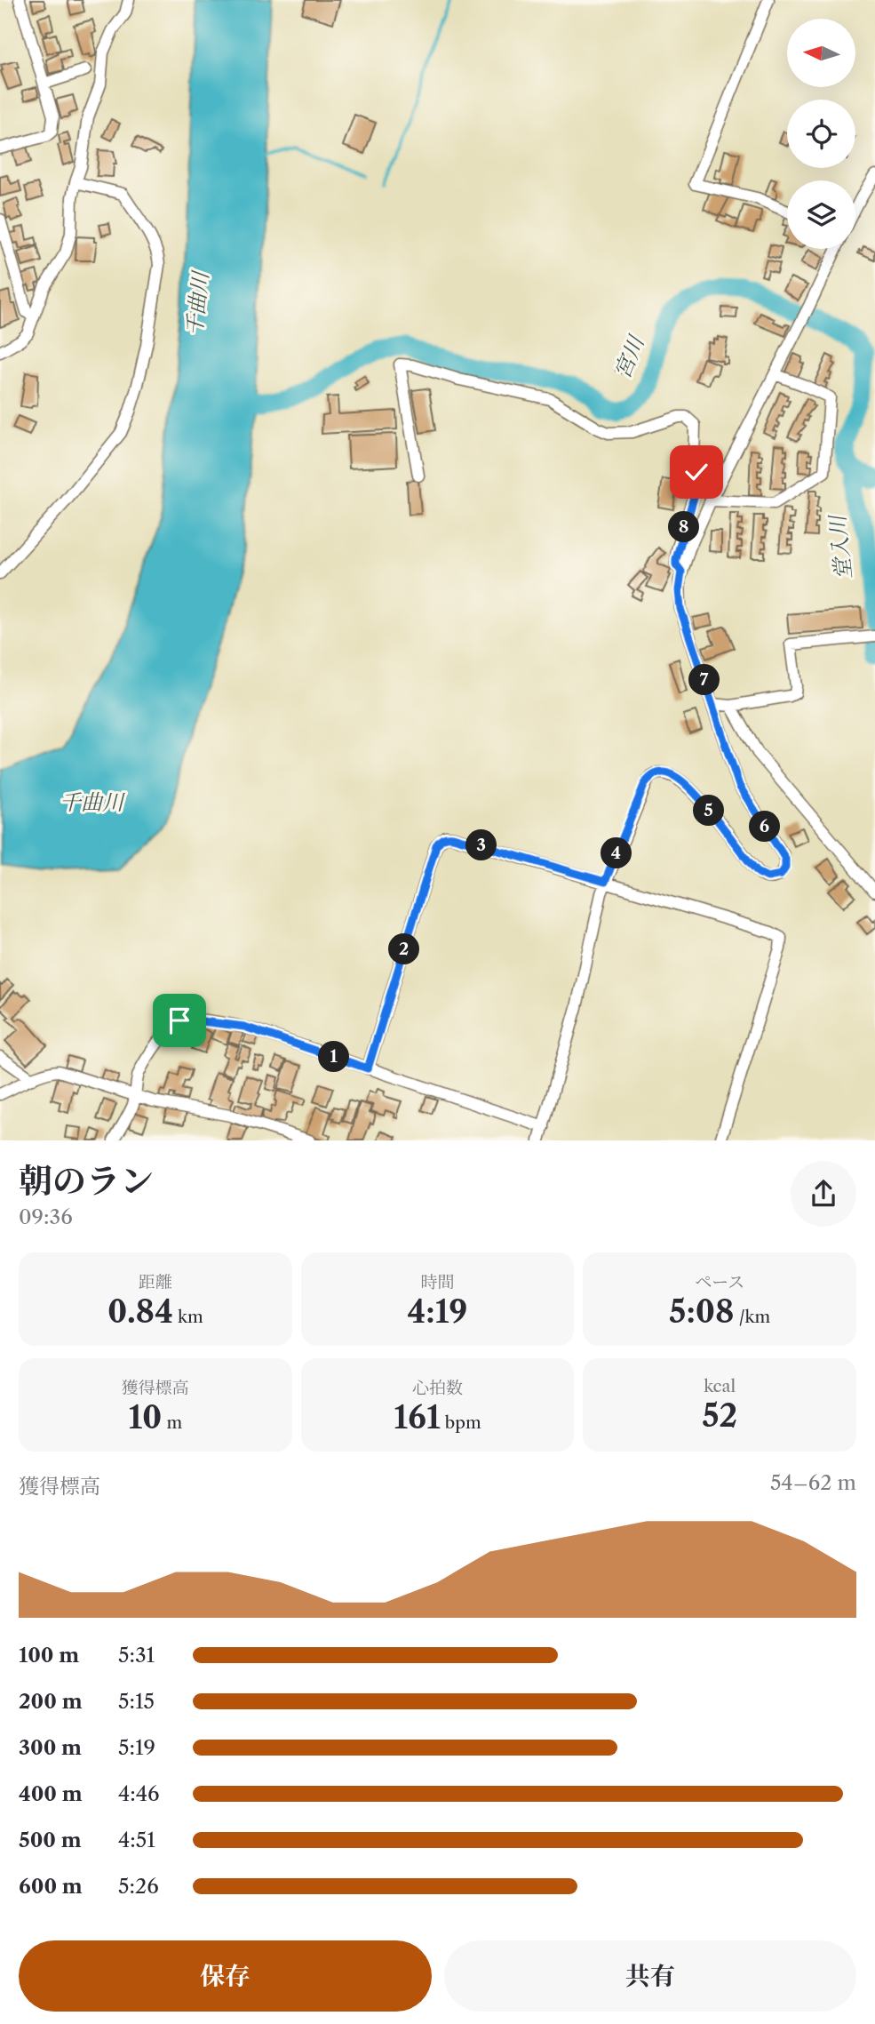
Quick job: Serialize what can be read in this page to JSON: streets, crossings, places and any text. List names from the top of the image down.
{
  "water": ["千曲川", "宮川", "堂入川"],
  "north": "left",
  "page": {
    "pins": [
      "8",
      "7",
      "5",
      "6",
      "3",
      "4",
      "2",
      "1"
    ],
    "heading": ["朝のラン", "09:36"],
    "stats": [
      ["距離", "0.84 km"],
      ["時間", "4:19"],
      ["ペース", "5:08 /km"],
      ["獲得標高", "10 m"],
      ["心拍数", "161 bpm"],
      ["kcal", "52"]
    ],
    "chart": ["獲得標高", "54–62 m"],
    "list": [
      {
        "name": "100 m",
        "note": "5:31"
      },
      {
        "name": "200 m",
        "note": "5:15"
      },
      {
        "name": "300 m",
        "note": "5:19"
      },
      {
        "name": "400 m",
        "note": "4:46"
      },
      {
        "name": "500 m",
        "note": "4:51"
      },
      {
        "name": "600 m",
        "note": "5:26"
      }
    ],
    "buttons": ["保存", "共有"]
  }
}
